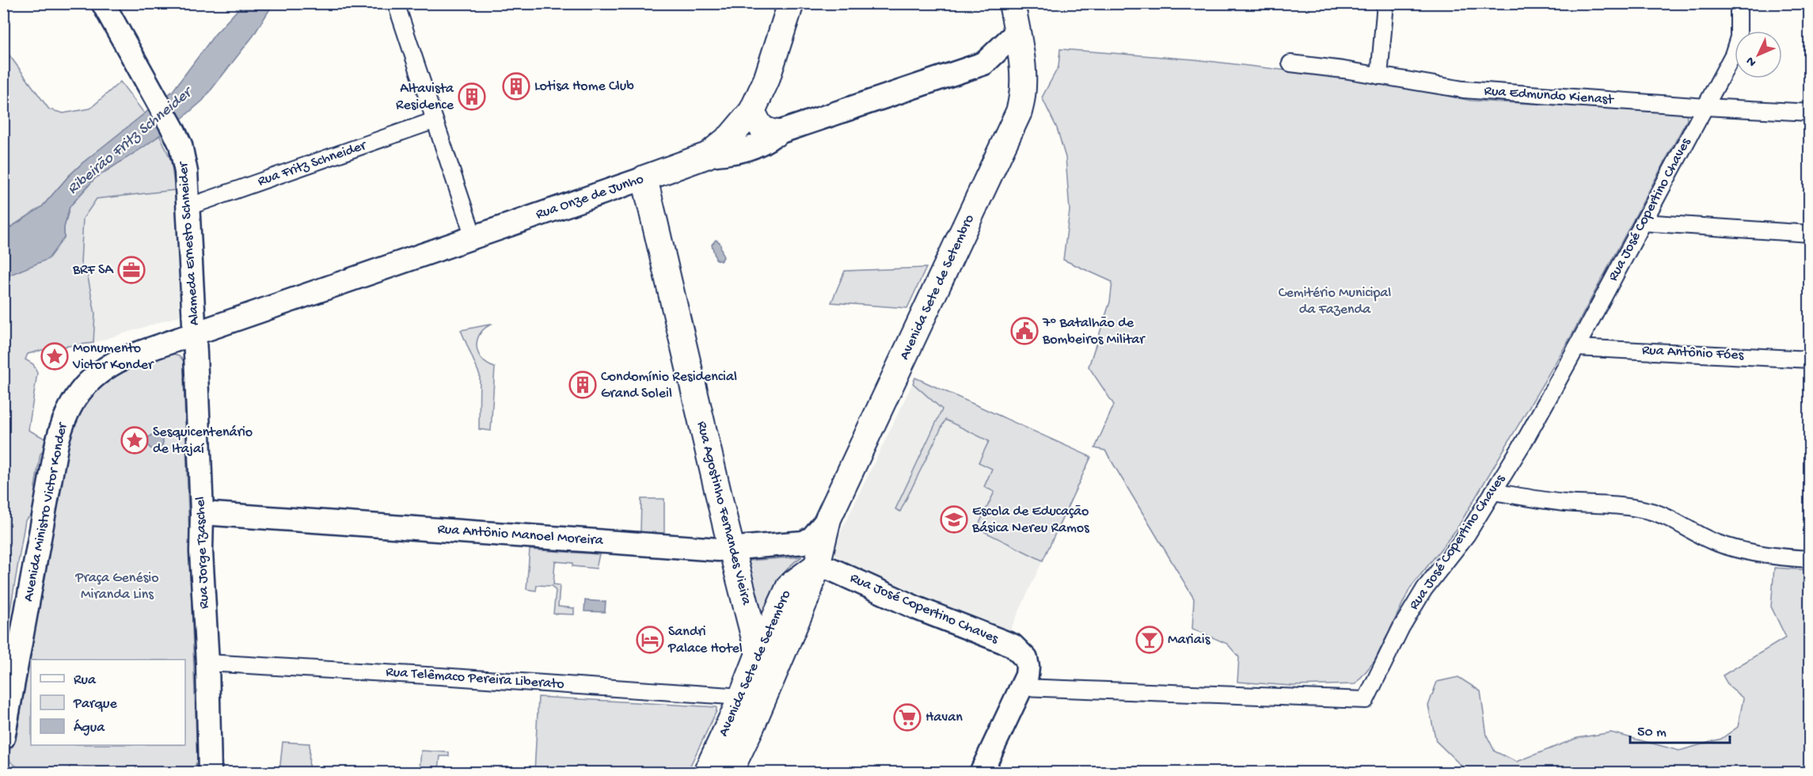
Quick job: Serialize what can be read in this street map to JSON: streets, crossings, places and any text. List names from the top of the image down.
{
  "streets": {
    "main road": [
      "Rua Onze de Junho",
      "Rua José Copertino Chaves",
      "Alameda Ernesto Schneider",
      "Avenida Sete de Setembro",
      "Avenida Ministro Victor Konder",
      "Rua Agostinho Fernandes Vieira",
      "Rua Antônio Manoel Moreira",
      "Rua Jorge Tzaschel"
    ],
    "street": [
      "Rua Edmundo Kienast",
      "Rua Fritz Schneider",
      "Rua Antônio Fóes",
      "Rua Telêmaco Pereira Liberato"
    ]
  },
  "crossings": [
    ["Rua Edmundo Kienast", "Rua José Copertino Chaves"],
    ["Rua Fritz Schneider", "Alameda Ernesto Schneider"],
    ["Rua Onze de Junho", "Alameda Ernesto Schneider"],
    ["Rua Onze de Junho", "Avenida Sete de Setembro"],
    ["Rua Onze de Junho", "Avenida Ministro Victor Konder"],
    ["Rua Onze de Junho", "Rua Agostinho Fernandes Vieira"],
    ["Rua Onze de Junho", "Rua Jorge Tzaschel"],
    ["Rua José Copertino Chaves", "Avenida Sete de Setembro"],
    ["Rua José Copertino Chaves", "Rua Antônio Fóes"],
    ["Alameda Ernesto Schneider", "Avenida Ministro Victor Konder"],
    ["Alameda Ernesto Schneider", "Rua Jorge Tzaschel"],
    ["Avenida Sete de Setembro", "Rua Agostinho Fernandes Vieira"],
    ["Avenida Sete de Setembro", "Rua Antônio Manoel Moreira"],
    ["Avenida Sete de Setembro", "Rua Telêmaco Pereira Liberato"],
    ["Avenida Ministro Victor Konder", "Rua Jorge Tzaschel"],
    ["Rua Agostinho Fernandes Vieira", "Rua Antônio Manoel Moreira"],
    ["Rua Antônio Manoel Moreira", "Rua Jorge Tzaschel"],
    ["Rua Jorge Tzaschel", "Rua Telêmaco Pereira Liberato"]
  ],
  "water": ["Ribeirão Fritz Schneider"],
  "parks": ["Cemitério Municipal da Fazenda", "Praça Genésio Miranda Lins"],
  "places": {
    "building": ["Lotisa Home Club", "Altavista Residence", "Condomínio Residencial Grand Soleil"],
    "office": ["BRF SA"],
    "public building": ["7º Batalhão de Bombeiros Militar"],
    "place": ["Monumento Victor Konder", "Sesquicentenário de Itajaí"],
    "school or university": ["Escola de Educação Básica Nereu Ramos"],
    "hotel": ["Sandri Palace Hotel"],
    "bar": ["Mariais"],
    "supermarket": ["Havan"]
  },
  "legend": ["Rua", "Parque", "Água"],
  "scale_bar": "50 m",
  "north": "bottom left"
}
